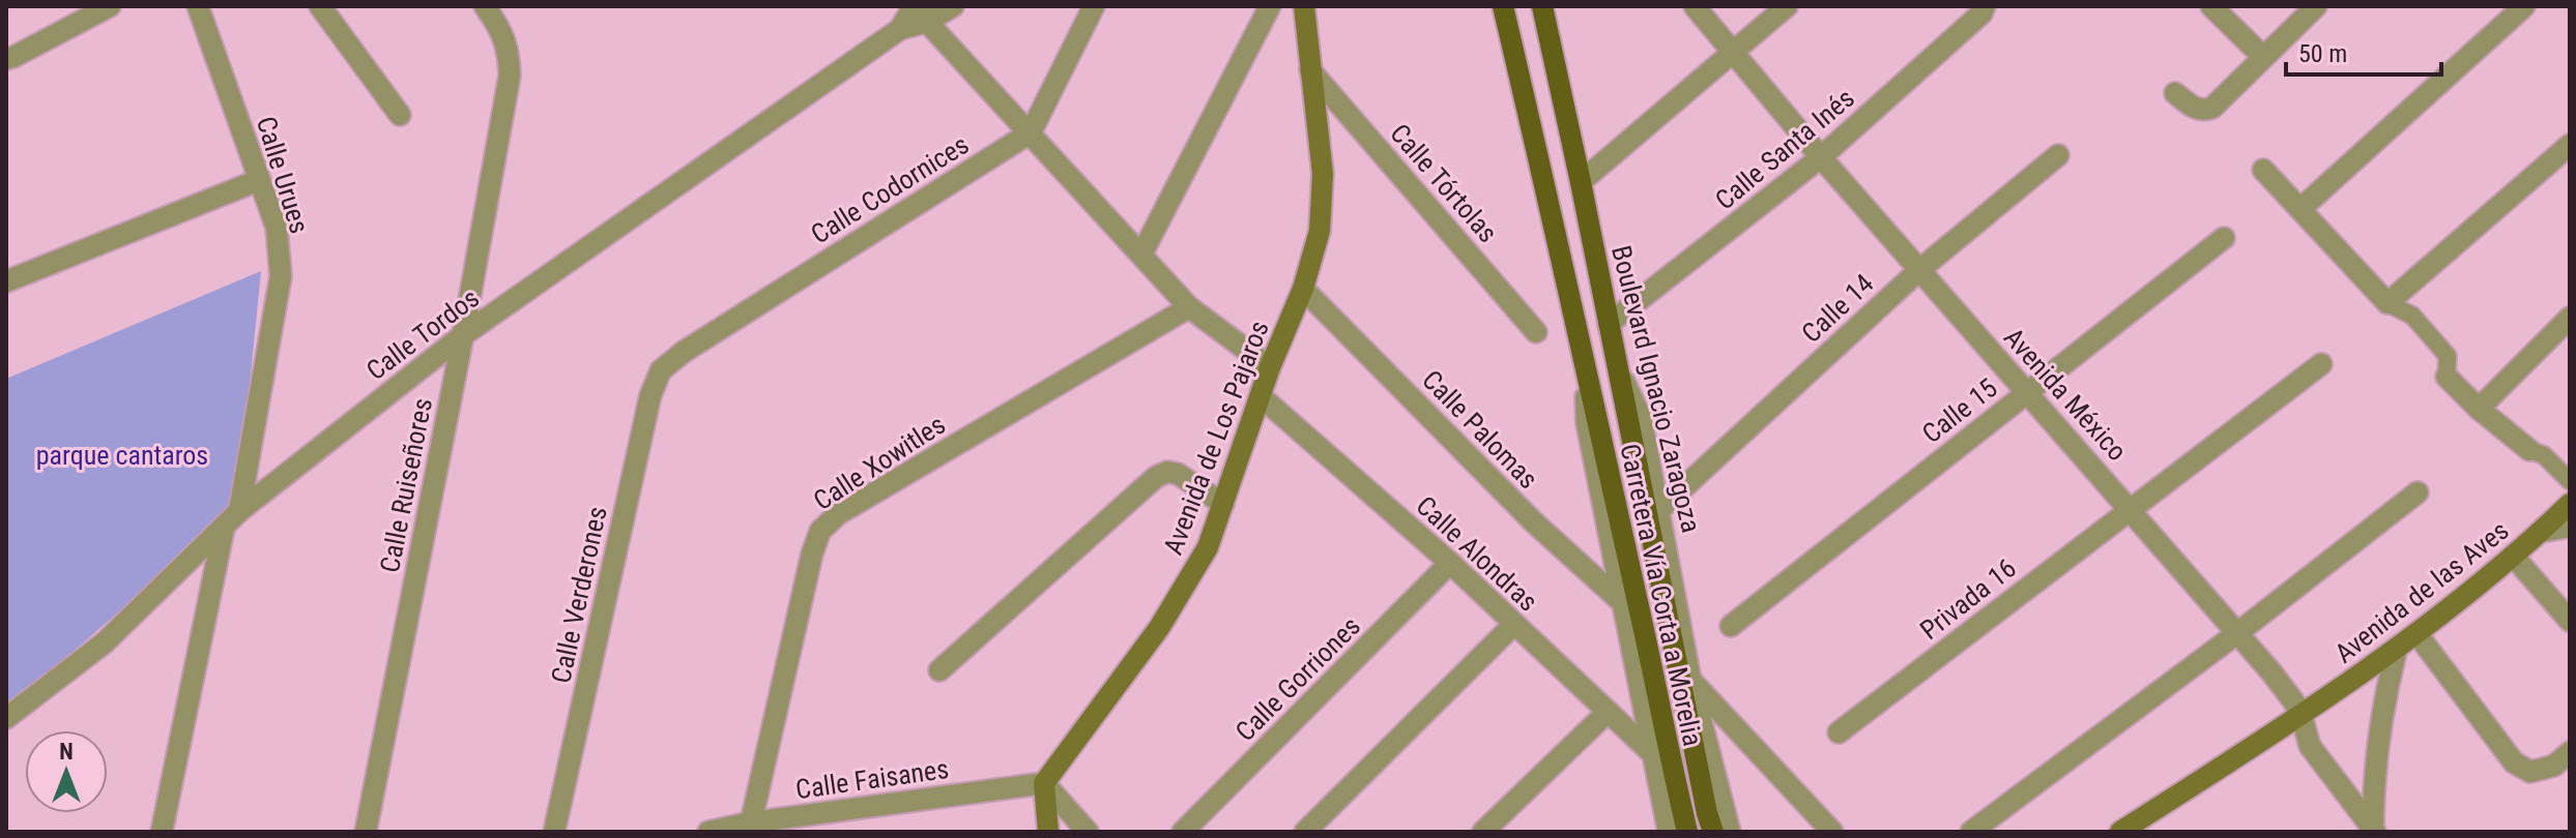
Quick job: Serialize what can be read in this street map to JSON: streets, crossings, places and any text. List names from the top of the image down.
{
  "streets": {
    "main road": [
      "Boulevard Ignacio Zaragoza",
      "Avenida de Los Pajaros",
      "Avenida de las Aves",
      "Carretera Vía Corta a Morelia"
    ],
    "street": [
      "Calle Santa Inés",
      "Calle Urues",
      "Calle Tórtolas",
      "Calle Codornices",
      "Calle 14",
      "Calle Tordos",
      "Avenida México",
      "Calle 15",
      "Calle Palomas",
      "Calle Xowitles",
      "Calle Ruiseñores",
      "Calle Alondras",
      "Calle Verderones",
      "Privada 16",
      "Calle Gorriones",
      "Calle Faisanes"
    ]
  },
  "crossings": [
    ["Calle Santa Inés", "Boulevard Ignacio Zaragoza"],
    ["Calle Santa Inés", "Avenida México"],
    ["Calle Urues", "Calle Tordos"],
    ["Calle Tórtolas", "Avenida de Los Pajaros"],
    ["Calle Codornices", "Calle Verderones"],
    ["Calle 14", "Boulevard Ignacio Zaragoza"],
    ["Calle 14", "Avenida México"],
    ["Calle Tordos", "Calle Ruiseñores"],
    ["Boulevard Ignacio Zaragoza", "Carretera Vía Corta a Morelia"],
    ["Avenida México", "Calle 15"],
    ["Avenida México", "Avenida de las Aves"],
    ["Avenida México", "Privada 16"],
    ["Calle Palomas", "Avenida de Los Pajaros"],
    ["Avenida de Los Pajaros", "Calle Alondras"],
    ["Avenida de Los Pajaros", "Calle Faisanes"],
    ["Calle Xowitles", "Calle Faisanes"],
    ["Calle Alondras", "Calle Gorriones"]
  ],
  "parks": ["parque cantaros"],
  "scale_bar": "50 m",
  "north": "top"
}
